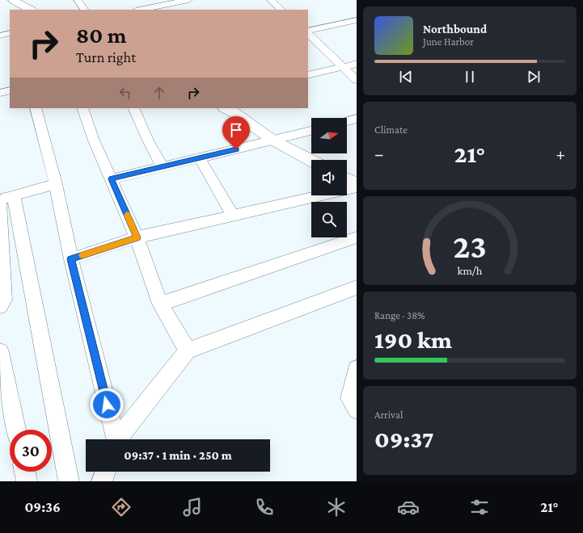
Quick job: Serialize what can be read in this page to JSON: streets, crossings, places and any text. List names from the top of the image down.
{
  "north": "right",
  "page": {
    "turn": ["80 m", "Turn right"],
    "song": ["Northbound", "June Harbor"],
    "tile": [
      "Climate",
      ["Range · 38%", "190 km"],
      ["Arrival", "09:37"]
    ],
    "heat": ["−", "21°", "+"],
    "limit": "30",
    "trip": "09:37 · 1 min · 250 m",
    "tabs": ["09:36", "21°"],
    "gauge": ["23", "km/h"]
  }
}
